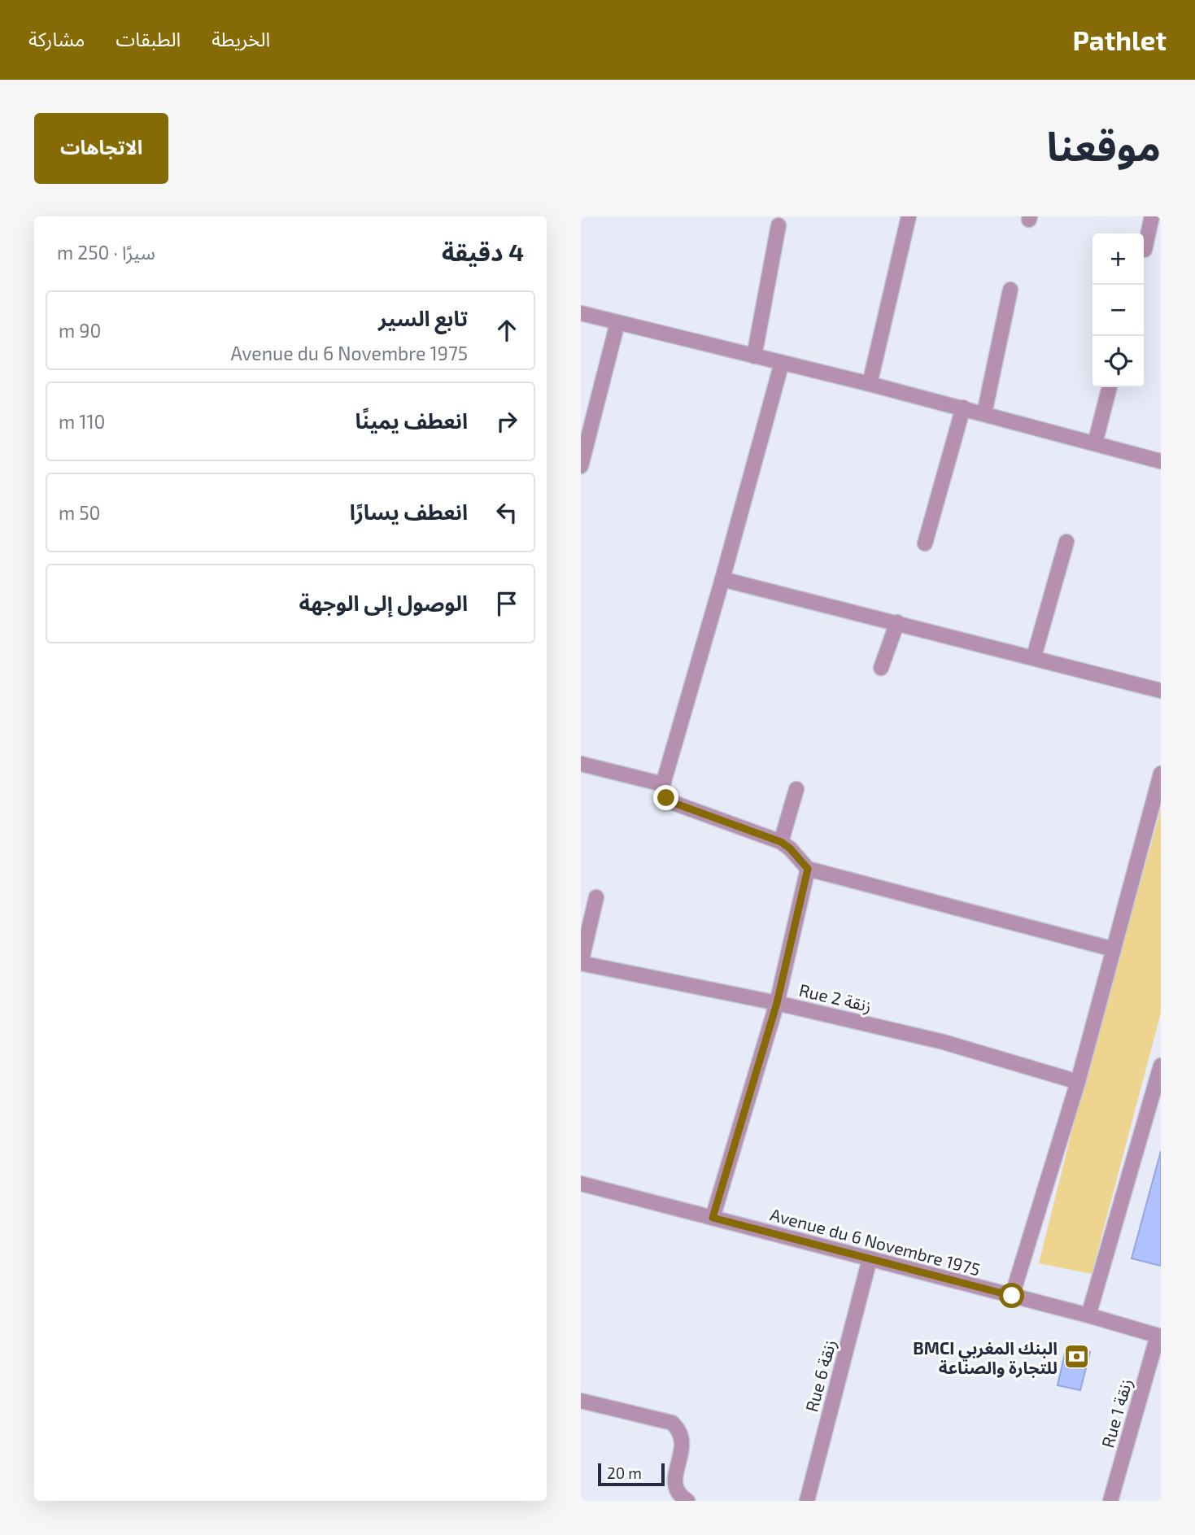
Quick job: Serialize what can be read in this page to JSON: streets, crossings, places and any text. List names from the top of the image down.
{
  "streets": {
    "street": [
      "Rue 2 زنقة",
      "Avenue du 6 Novembre 1975",
      "Rue 6 زنقة",
      "Rue 1 زنقة"
    ]
  },
  "crossings": [
    ["Avenue du 6 Novembre 1975", "Rue 6 زنقة"],
    ["Avenue du 6 Novembre 1975", "Rue 1 زنقة"]
  ],
  "places": {
    "bank": ["BMCI البنك المغربي للتجارة والصناعة"]
  },
  "scale_bar": "20 m",
  "page": {
    "header": "Pathlet",
    "nav": ["الخريطة", "الطبقات", "مشاركة"],
    "title": "موقعنا",
    "buttons": "الاتجاهات",
    "heading": ["4 دقيقة", "سيرًا · 250 m"],
    "map_buttons": ["+", "−"],
    "list": [
      ["تابع السير", "Avenue du 6 Novembre 1975", "90 m"],
      ["انعطف يمينًا", "110 m"],
      ["انعطف يسارًا", "50 m"],
      "الوصول إلى الوجهة"
    ],
    "scale": "20 m"
  }
}
